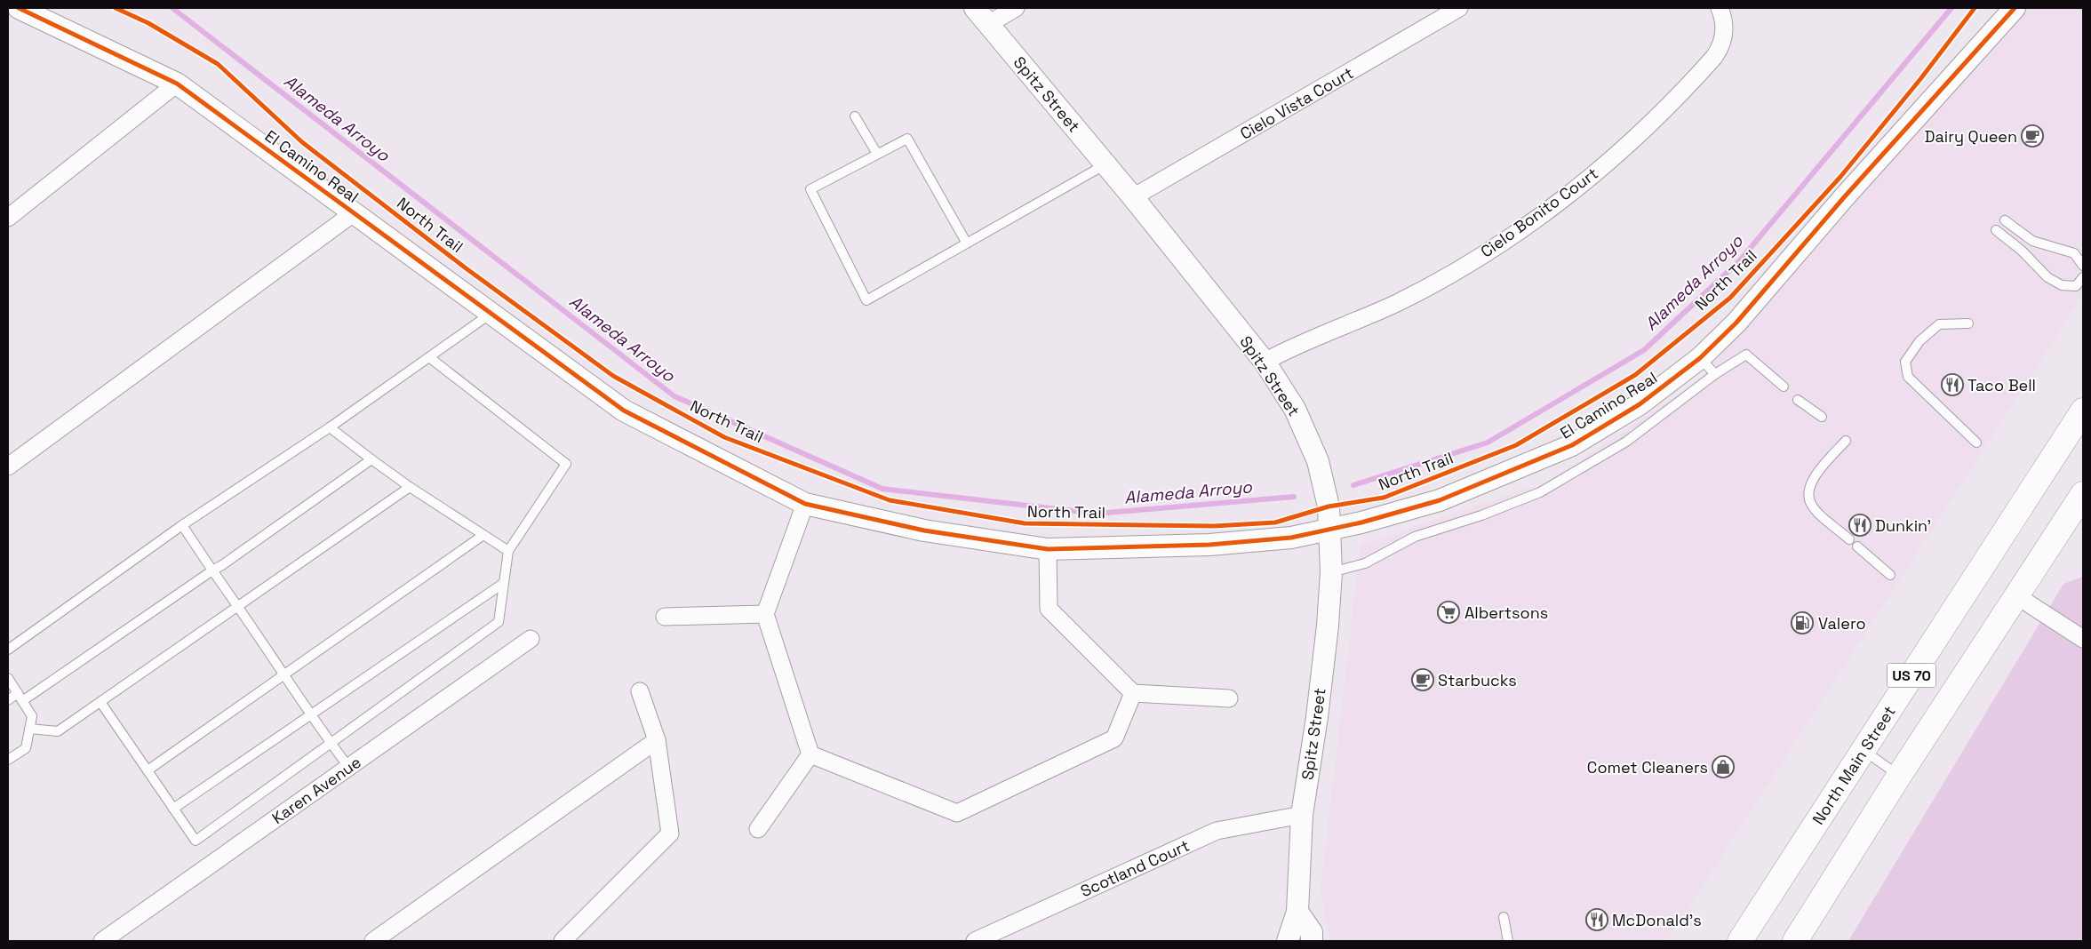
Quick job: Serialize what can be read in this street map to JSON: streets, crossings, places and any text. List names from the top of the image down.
{
  "streets": {
    "main road": ["US 70", "North Main Street"],
    "street": [
      "Spitz Street",
      "Cielo Vista Court",
      "El Camino Real",
      "Cielo Bonito Court",
      "Karen Avenue",
      "Scotland Court"
    ],
    "cycle path": ["North Trail"]
  },
  "crossings": [
    ["Spitz Street", "Cielo Vista Court"],
    ["Spitz Street", "El Camino Real"],
    ["Spitz Street", "Cielo Bonito Court"],
    ["Spitz Street", "Scotland Court"]
  ],
  "water": ["Alameda Arroyo"],
  "places": {
    "cafe": ["Dairy Queen", "Starbucks"],
    "restaurant": ["Taco Bell", "Dunkin'", "McDonald's"],
    "supermarket": ["Albertsons"],
    "fuel station": ["Valero"],
    "shop": ["Comet Cleaners"]
  }
}
